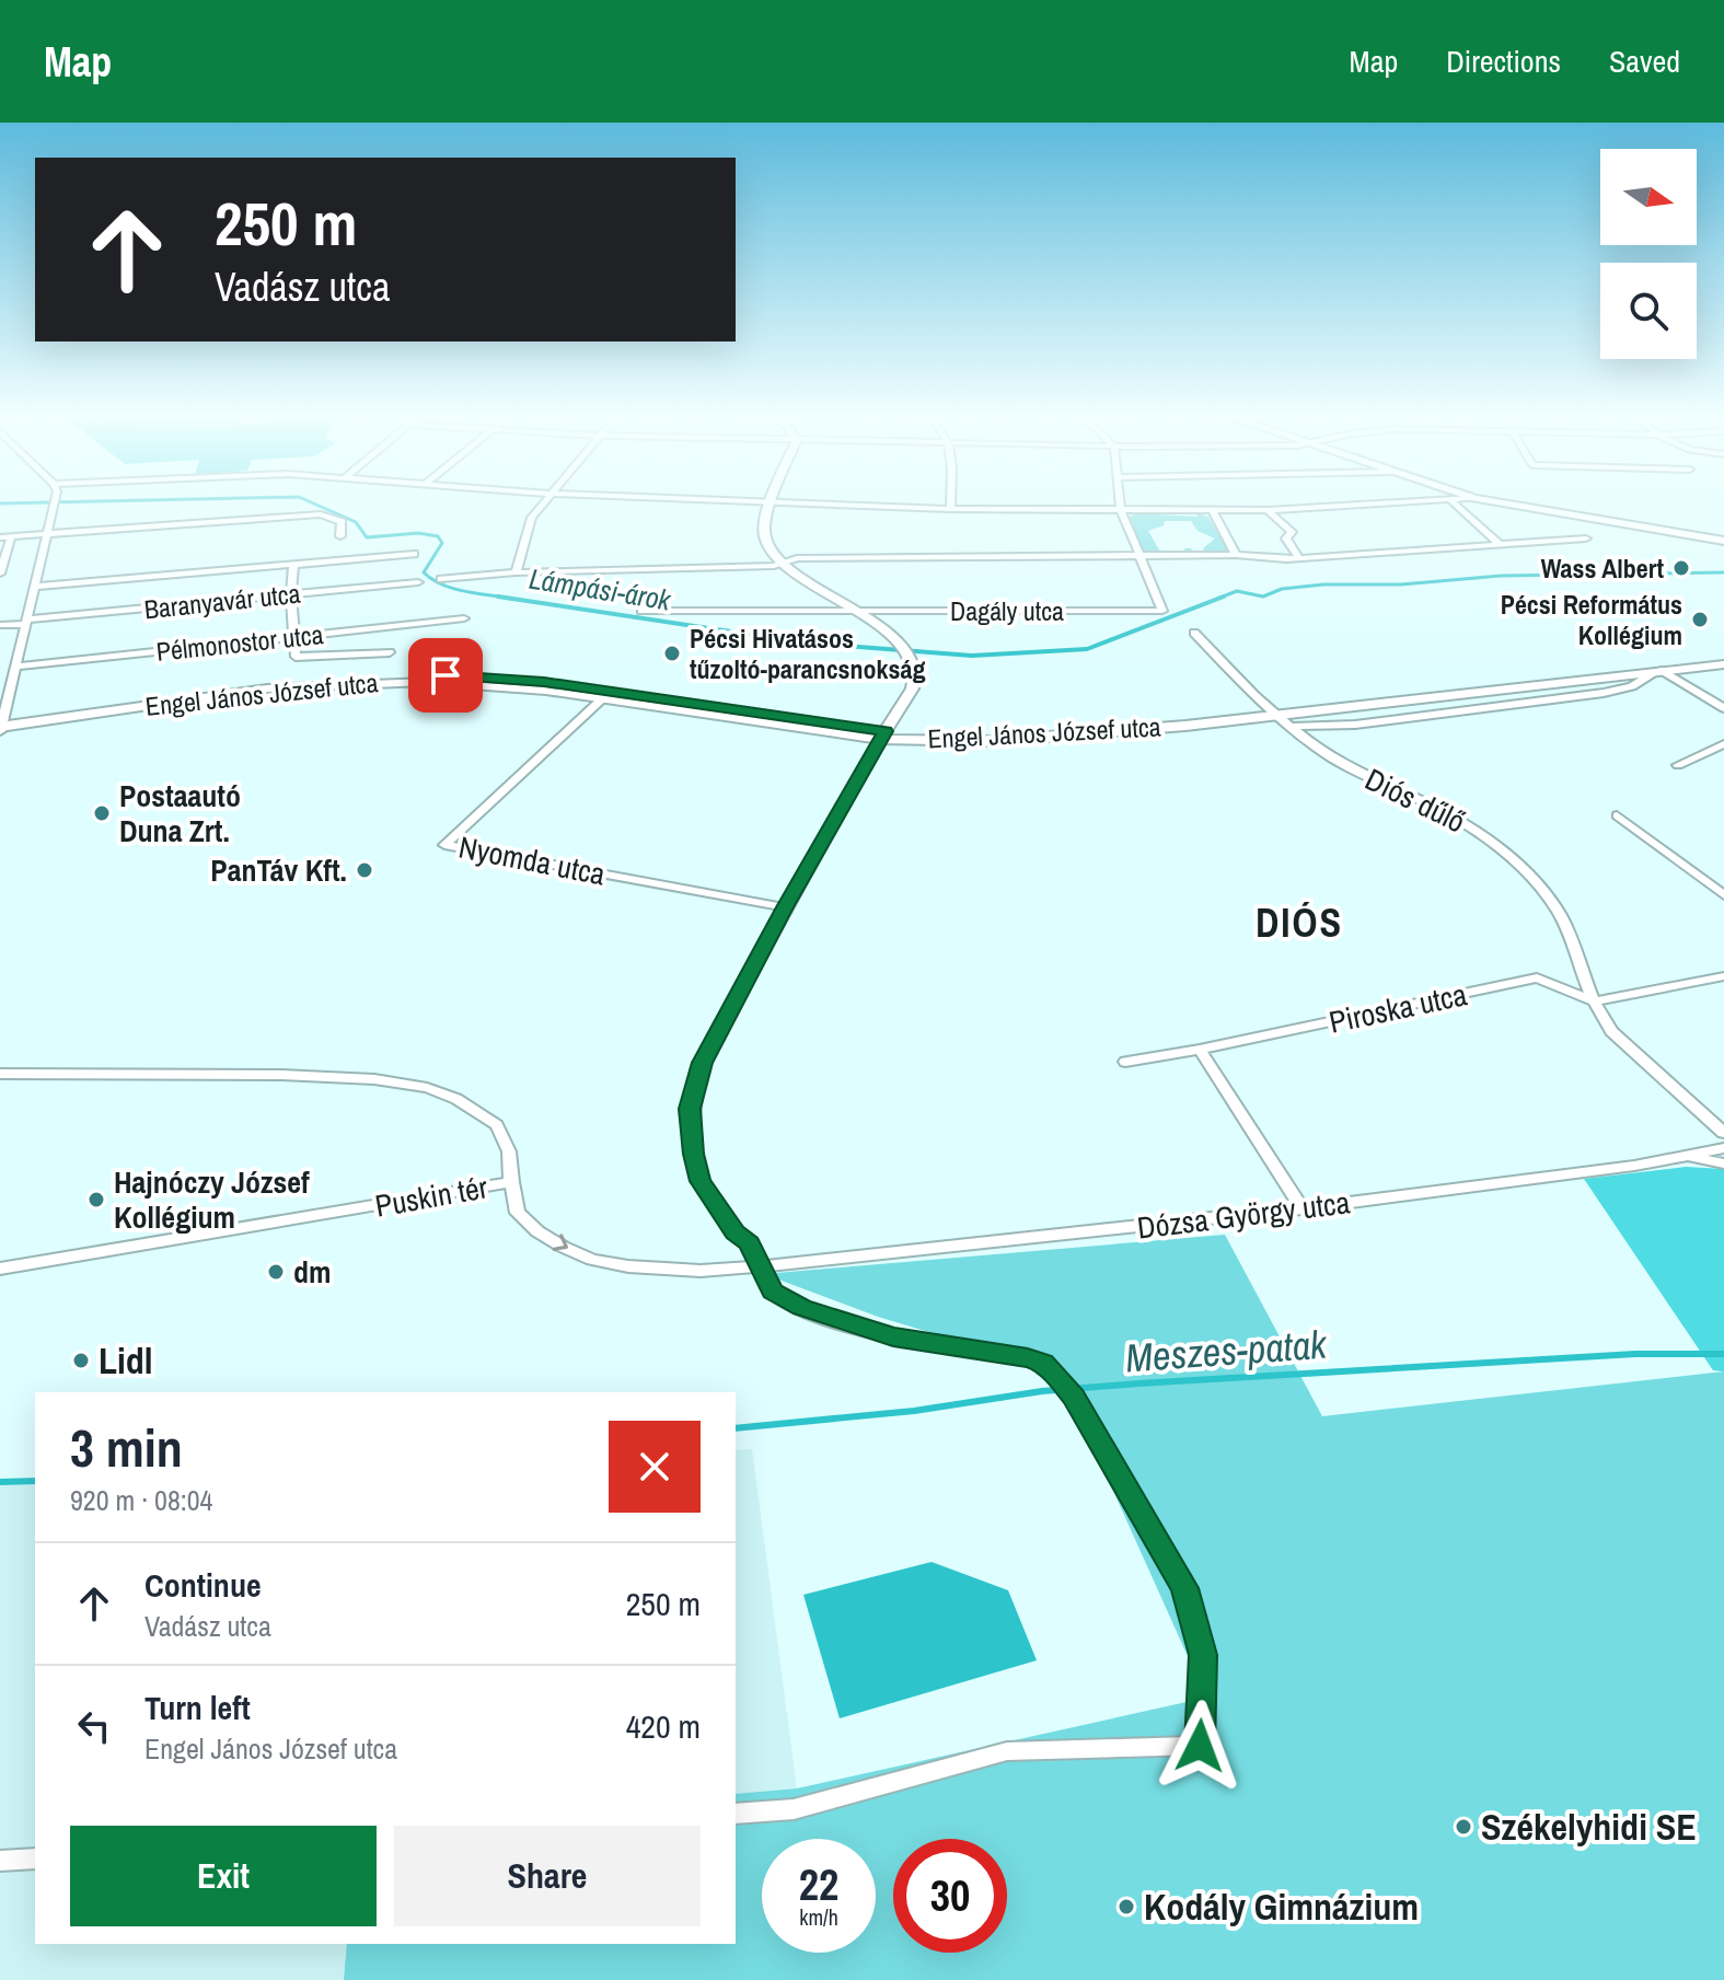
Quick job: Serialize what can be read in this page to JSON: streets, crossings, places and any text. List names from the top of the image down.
{
  "streets": {
    "street": [
      "Baranyavár utca",
      "Dagály utca",
      "Pélmonostor utca",
      "Engel János József utca",
      "Diós dűlő",
      "Nyomda utca",
      "Piroska utca",
      "Puskin tér",
      "Dózsa György utca"
    ]
  },
  "crossings": [
    ["Engel János József utca", "Diós dűlő"],
    ["Engel János József utca", "Nyomda utca"],
    ["Diós dűlő", "Piroska utca"],
    ["Puskin tér", "Dózsa György utca"]
  ],
  "districts": ["DIÓS"],
  "water": ["Lámpási-árok", "Meszes-patak"],
  "places": [
    "Wass Albert",
    "Pécsi Református Kollégium",
    "Pécsi Hivatásos tűzoltó-parancsnokság",
    "Postaautó Duna Zrt.",
    "PanTáv Kft.",
    "Hajnóczy József Kollégium",
    "dm",
    "Lidl",
    "Székelyhidi SE",
    "Kodály Gimnázium"
  ],
  "north": "right",
  "page": {
    "header": "Map",
    "nav": ["Map", "Directions", "Saved"],
    "turn": ["250 m", "Vadász utca"],
    "heading": ["3 min", "920 m · 08:04"],
    "list": [
      {
        "name": "Continue",
        "note": "Vadász utca",
        "value": "250 m"
      },
      {
        "name": "Turn left",
        "note": "Engel János József utca",
        "value": "420 m"
      }
    ],
    "buttons": ["Exit", "Share"],
    "speed": "22 km/h",
    "limit": "30"
  }
}
